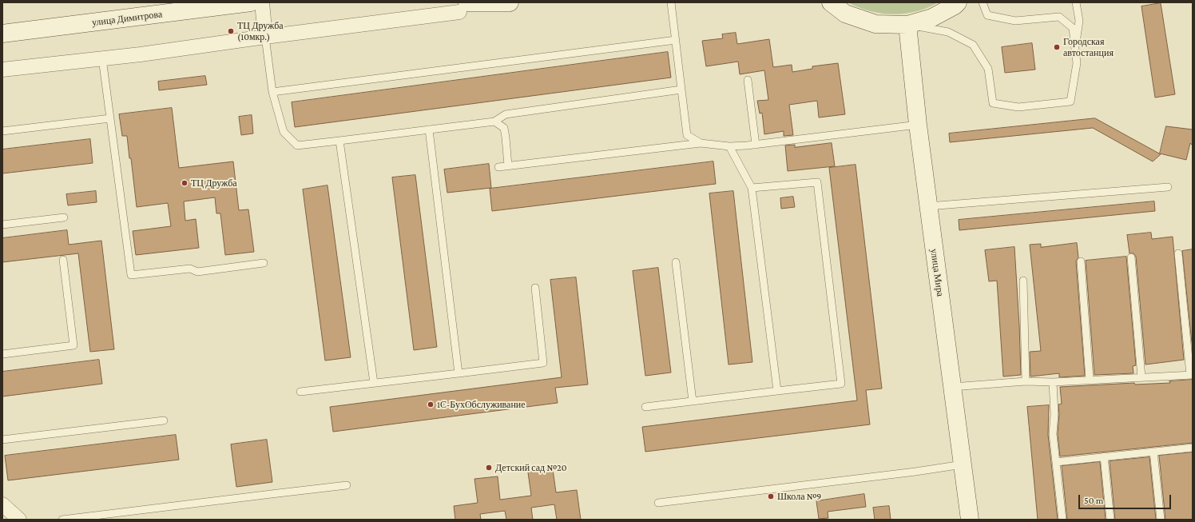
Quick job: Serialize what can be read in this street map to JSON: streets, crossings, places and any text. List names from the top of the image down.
{
  "streets": {
    "main road": ["улица Димитрова", "улица Мира"]
  },
  "places": [
    "ТЦ Дружба (10мкр.)",
    "Городская автостанция",
    "ТЦ Дружба",
    "1С-БухОбслуживание",
    "Детский сад №20",
    "Школа №9"
  ],
  "scale_bar": "50 m"
}
